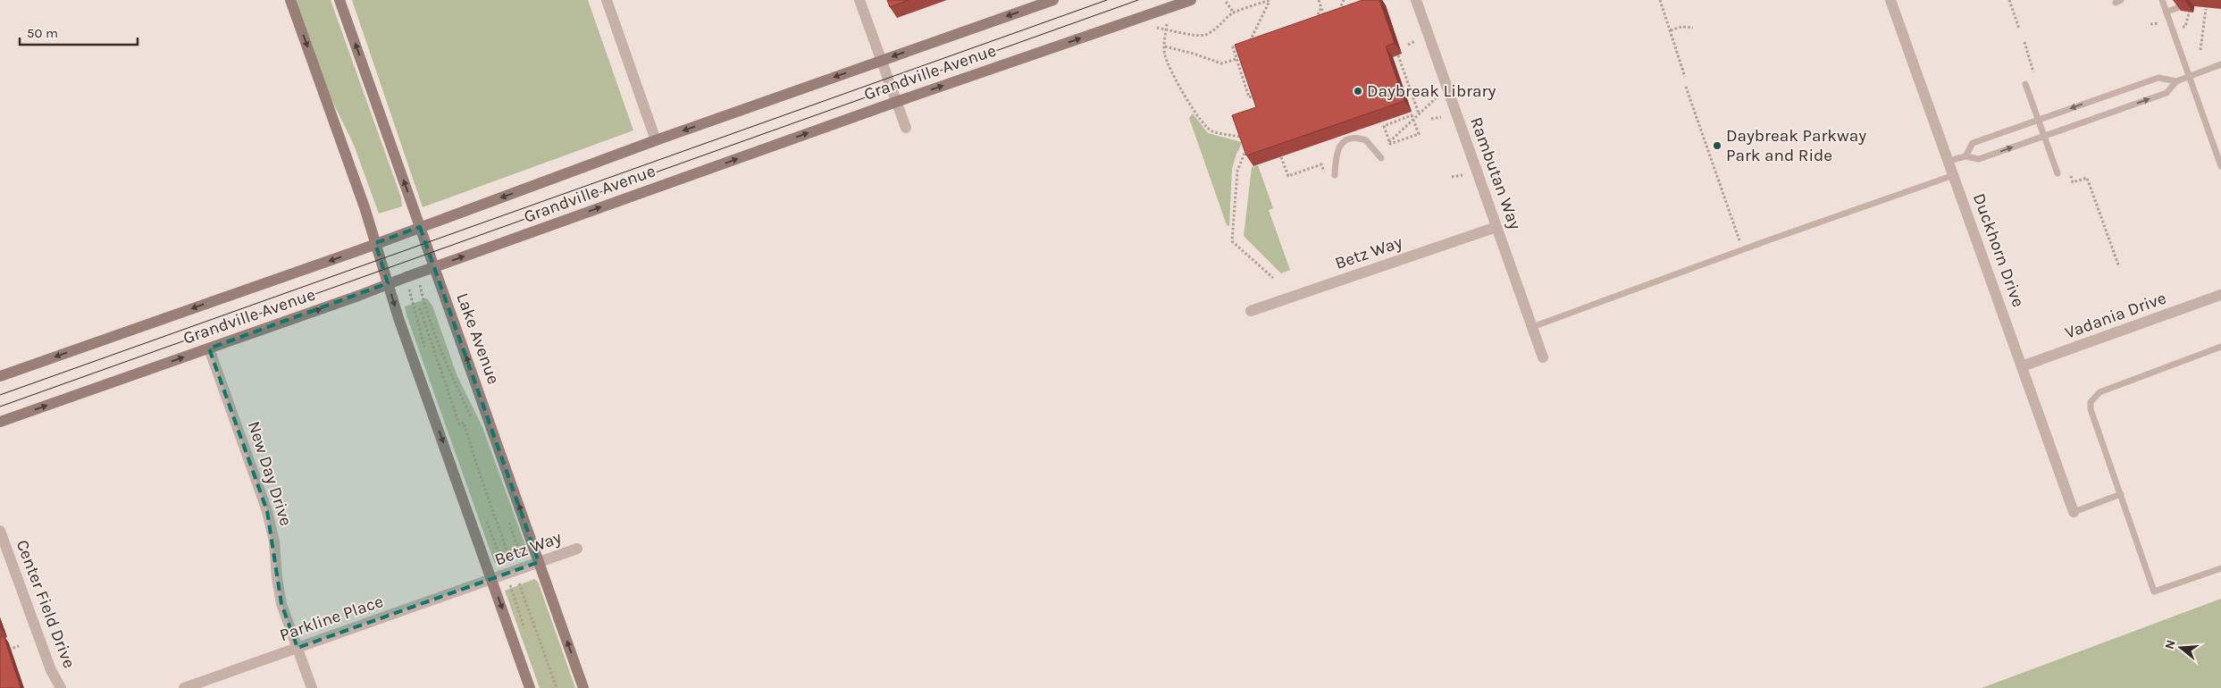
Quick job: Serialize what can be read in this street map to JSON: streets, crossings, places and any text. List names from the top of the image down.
{
  "streets": {
    "street": [
      "Grandville Avenue",
      "Rambutan Way",
      "Duckhorn Drive",
      "Betz Way",
      "Vadania Drive",
      "Lake Avenue",
      "New Day Drive",
      "Center Field Drive",
      "Parkline Place"
    ]
  },
  "crossings": [
    ["Grandville Avenue", "Lake Avenue"],
    ["Grandville Avenue", "New Day Drive"],
    ["Rambutan Way", "Betz Way"],
    ["Duckhorn Drive", "Vadania Drive"],
    ["Betz Way", "Lake Avenue"],
    ["Betz Way", "Parkline Place"],
    ["New Day Drive", "Parkline Place"]
  ],
  "places": ["Daybreak Library", "Daybreak Parkway Park and Ride"],
  "scale_bar": "50 m",
  "north": "left"
}
